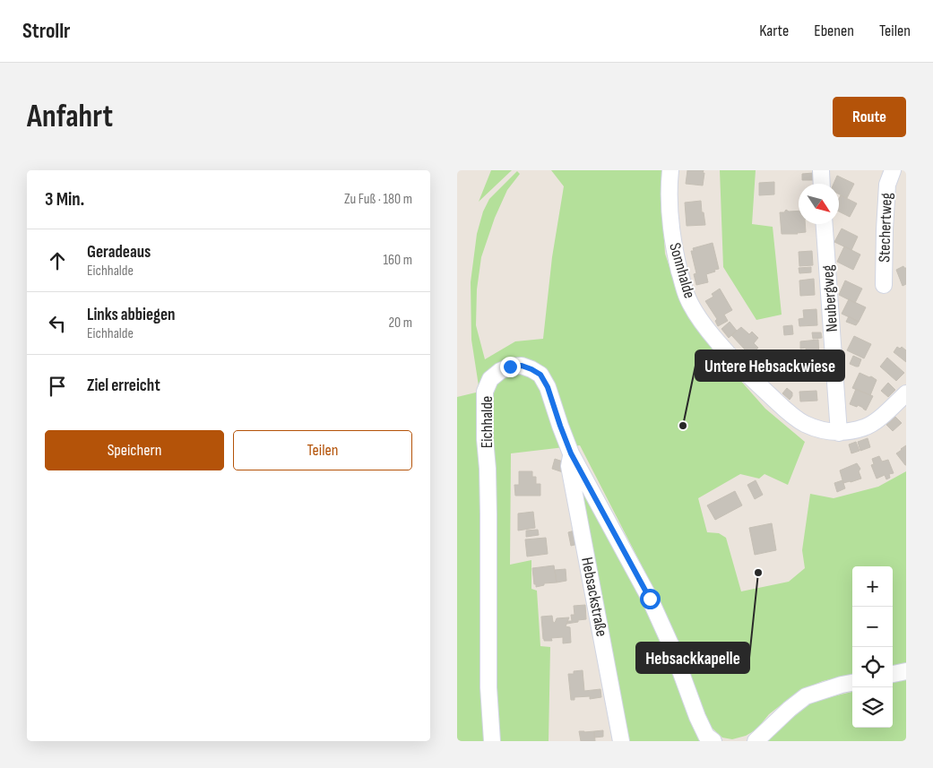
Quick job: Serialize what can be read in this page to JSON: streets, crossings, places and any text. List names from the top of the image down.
{
  "streets": {
    "street": [
      "Stechertweg",
      "Sonnhalde",
      "Neubergweg",
      "Eichhalde",
      "Hebsackstraße"
    ]
  },
  "crossings": [
    ["Sonnhalde", "Neubergweg"],
    ["Eichhalde", "Hebsackstraße"]
  ],
  "places": ["Untere Hebsackwiese", "Hebsackkapelle"],
  "north": "bottom right",
  "page": {
    "header": "Strollr",
    "nav": ["Karte", "Ebenen", "Teilen"],
    "buttons": [
      "Route",
      ["Speichern", "Teilen"]
    ],
    "title": "Anfahrt",
    "heading": ["3 Min.", "Zu Fuß · 180 m"],
    "list": [
      ["Geradeaus", "Eichhalde", "160 m"],
      ["Links abbiegen", "Eichhalde", "20 m"],
      "Ziel erreicht"
    ],
    "map_buttons": ["+", "−"]
  }
}
